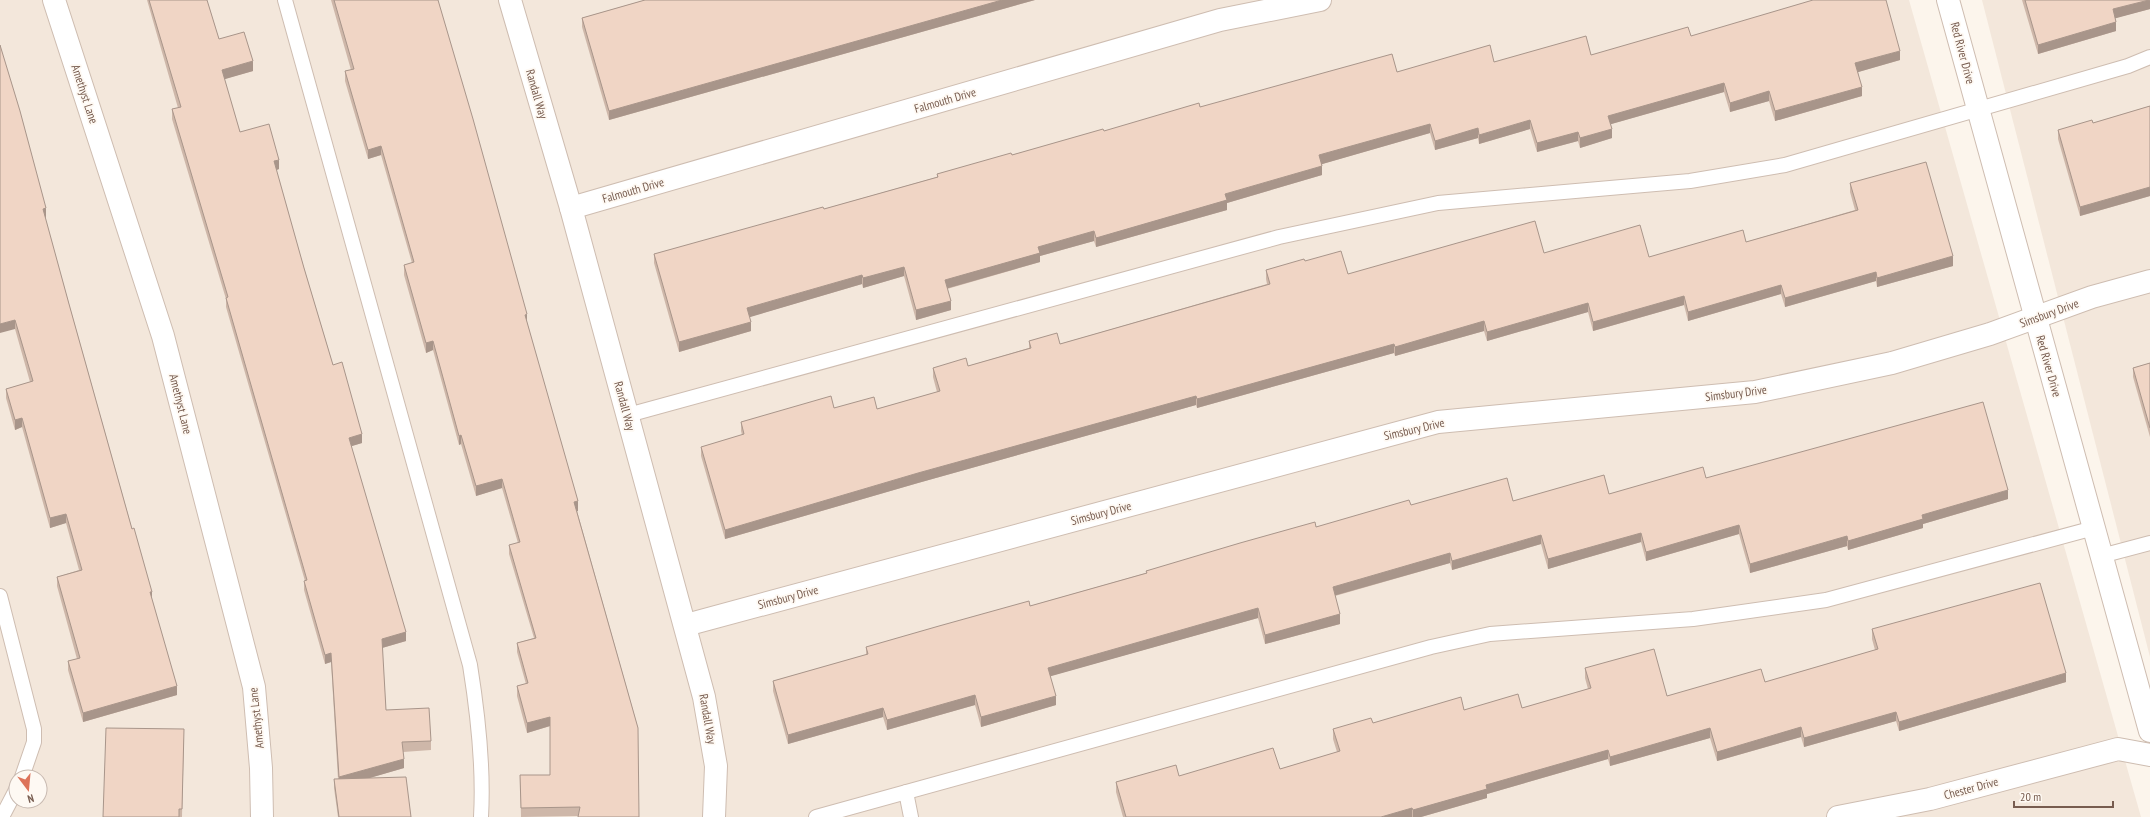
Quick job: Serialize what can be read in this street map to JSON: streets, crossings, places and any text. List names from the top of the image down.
{
  "streets": {
    "street": [
      "Red River Drive",
      "Amethyst Lane",
      "Randall Way",
      "Falmouth Drive",
      "Simsbury Drive",
      "Chester Drive"
    ]
  },
  "crossings": [
    ["Red River Drive", "Simsbury Drive"],
    ["Randall Way", "Falmouth Drive"],
    ["Randall Way", "Simsbury Drive"]
  ],
  "scale_bar": "20 m",
  "north": "bottom"
}
